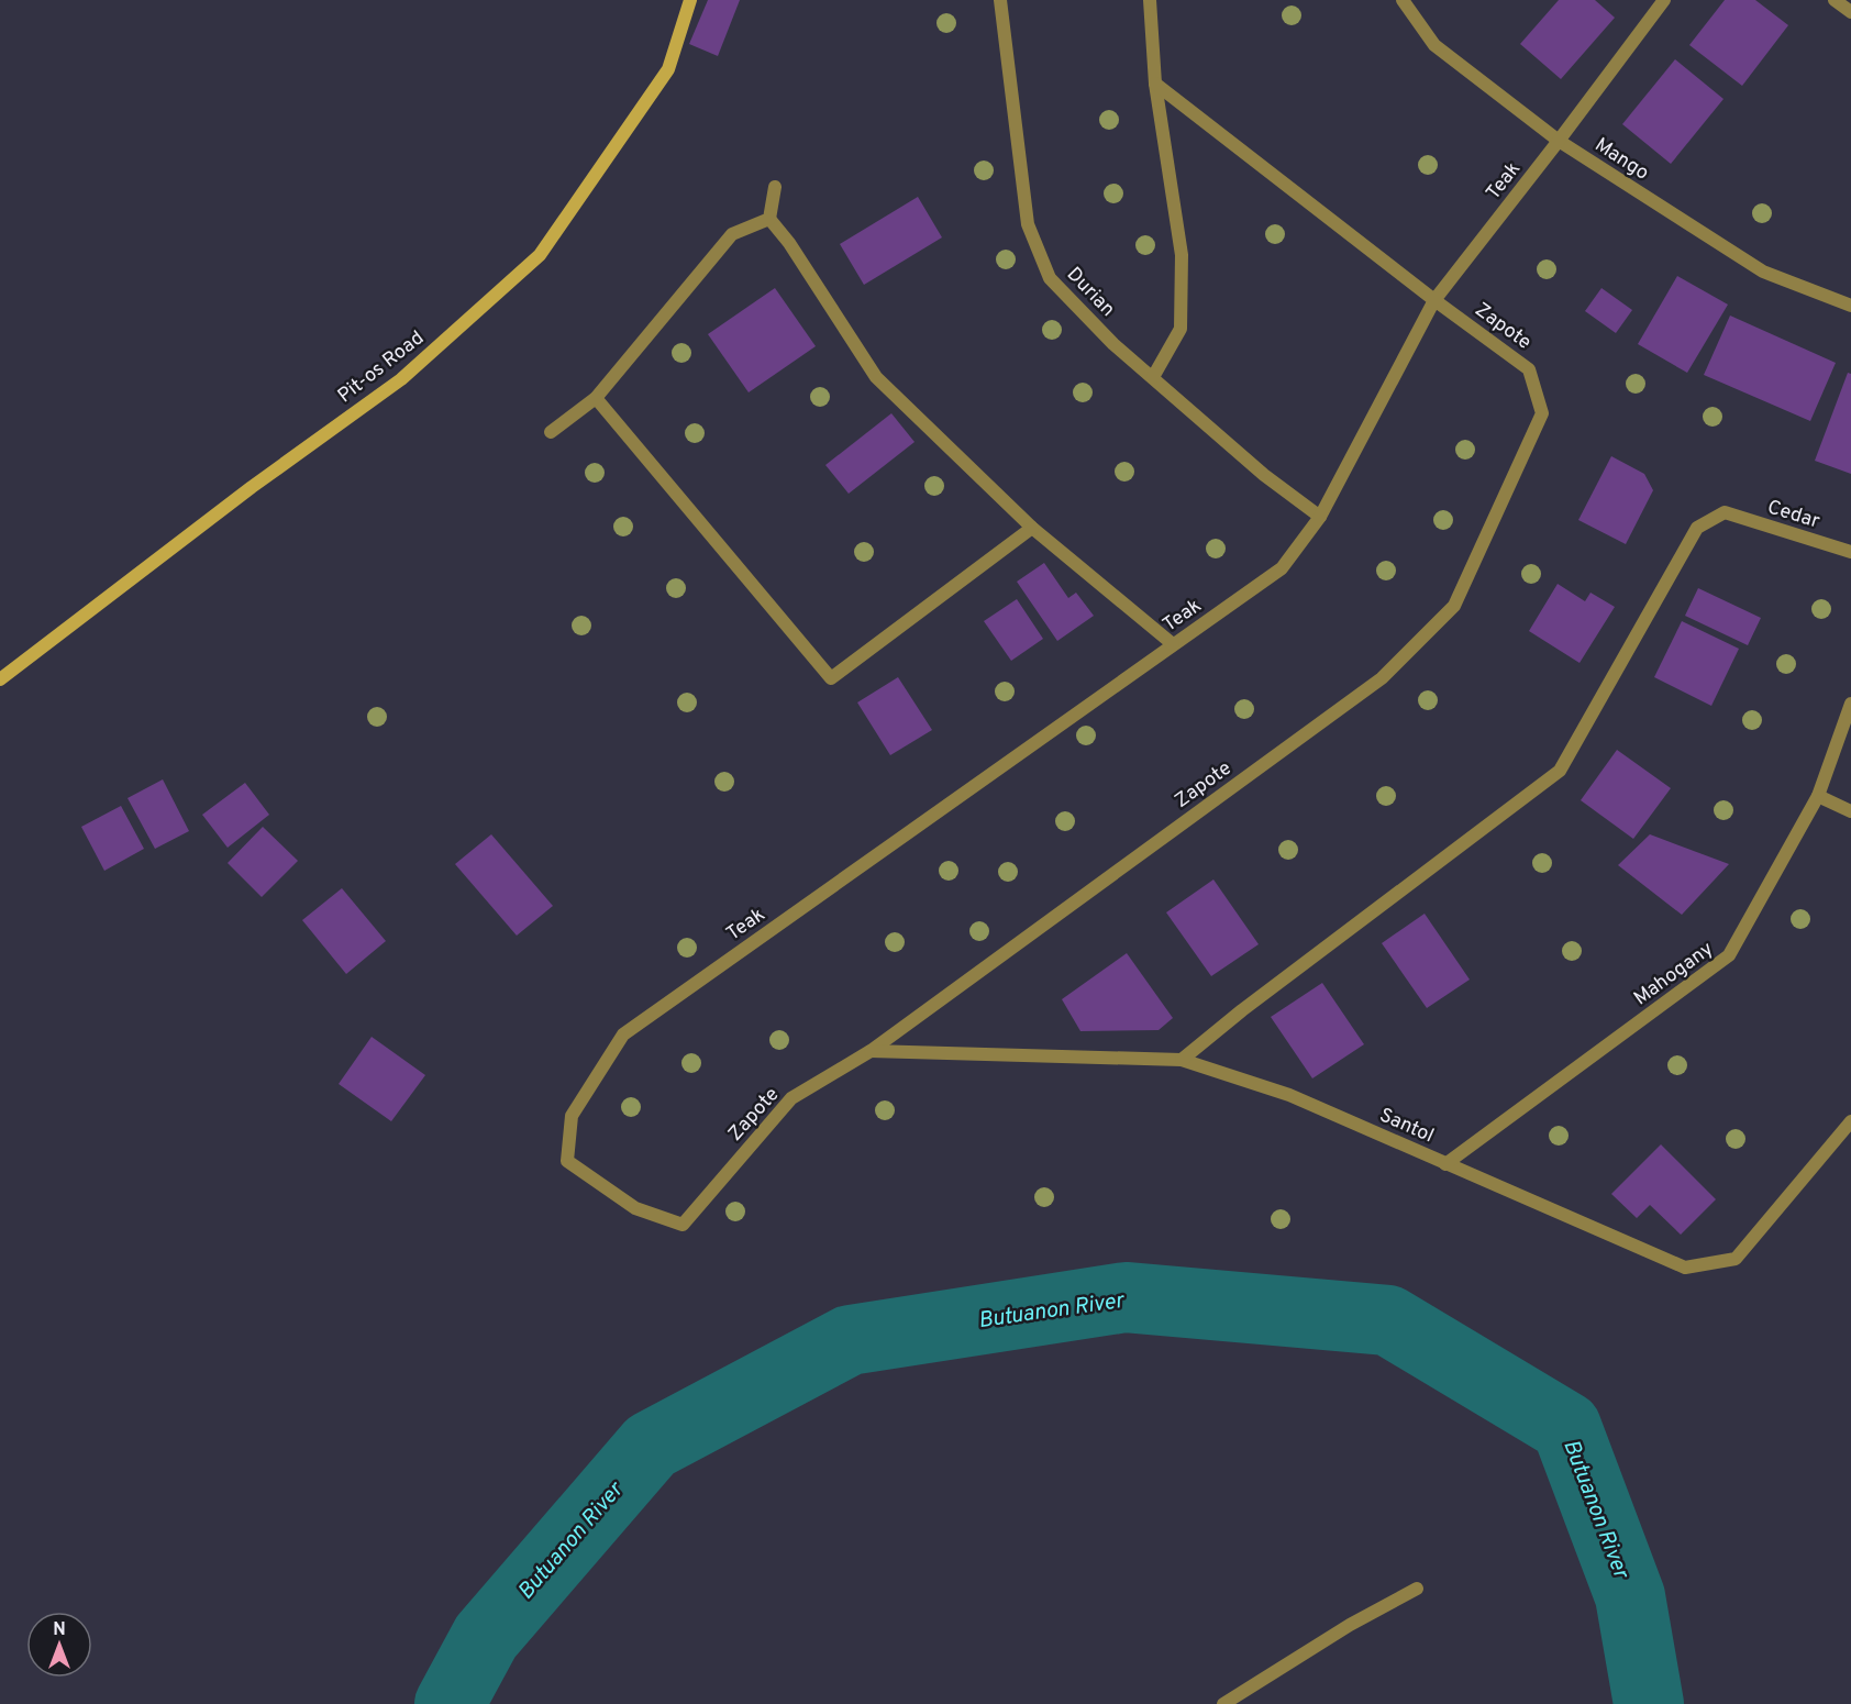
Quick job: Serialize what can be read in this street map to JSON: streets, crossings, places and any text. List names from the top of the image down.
{
  "streets": {
    "street": [
      "Mango",
      "Teak",
      "Durian",
      "Zapote",
      "Pit-os Road",
      "Cedar",
      "Mahogany",
      "Santol"
    ]
  },
  "crossings": [
    ["Mango", "Teak"],
    ["Teak", "Durian"],
    ["Teak", "Zapote"],
    ["Zapote", "Santol"],
    ["Cedar", "Santol"],
    ["Mahogany", "Santol"]
  ],
  "water": ["Butuanon River"],
  "north": "top"
}
